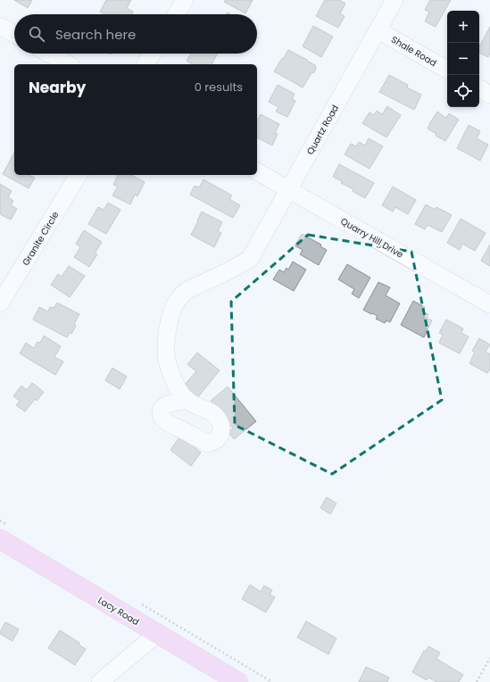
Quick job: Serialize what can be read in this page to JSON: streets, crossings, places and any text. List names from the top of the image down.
{
  "streets": {
    "main road": ["Lacy Road"],
    "street": [
      "Shale Road",
      "Quartz Road",
      "Quarry Hill Drive",
      "Granite Circle"
    ]
  },
  "crossings": [
    ["Shale Road", "Quartz Road"],
    ["Quartz Road", "Quarry Hill Drive"]
  ],
  "page": {
    "map_buttons": ["+", "−"],
    "search": "Search here",
    "heading": ["Nearby", "0 results"]
  }
}
